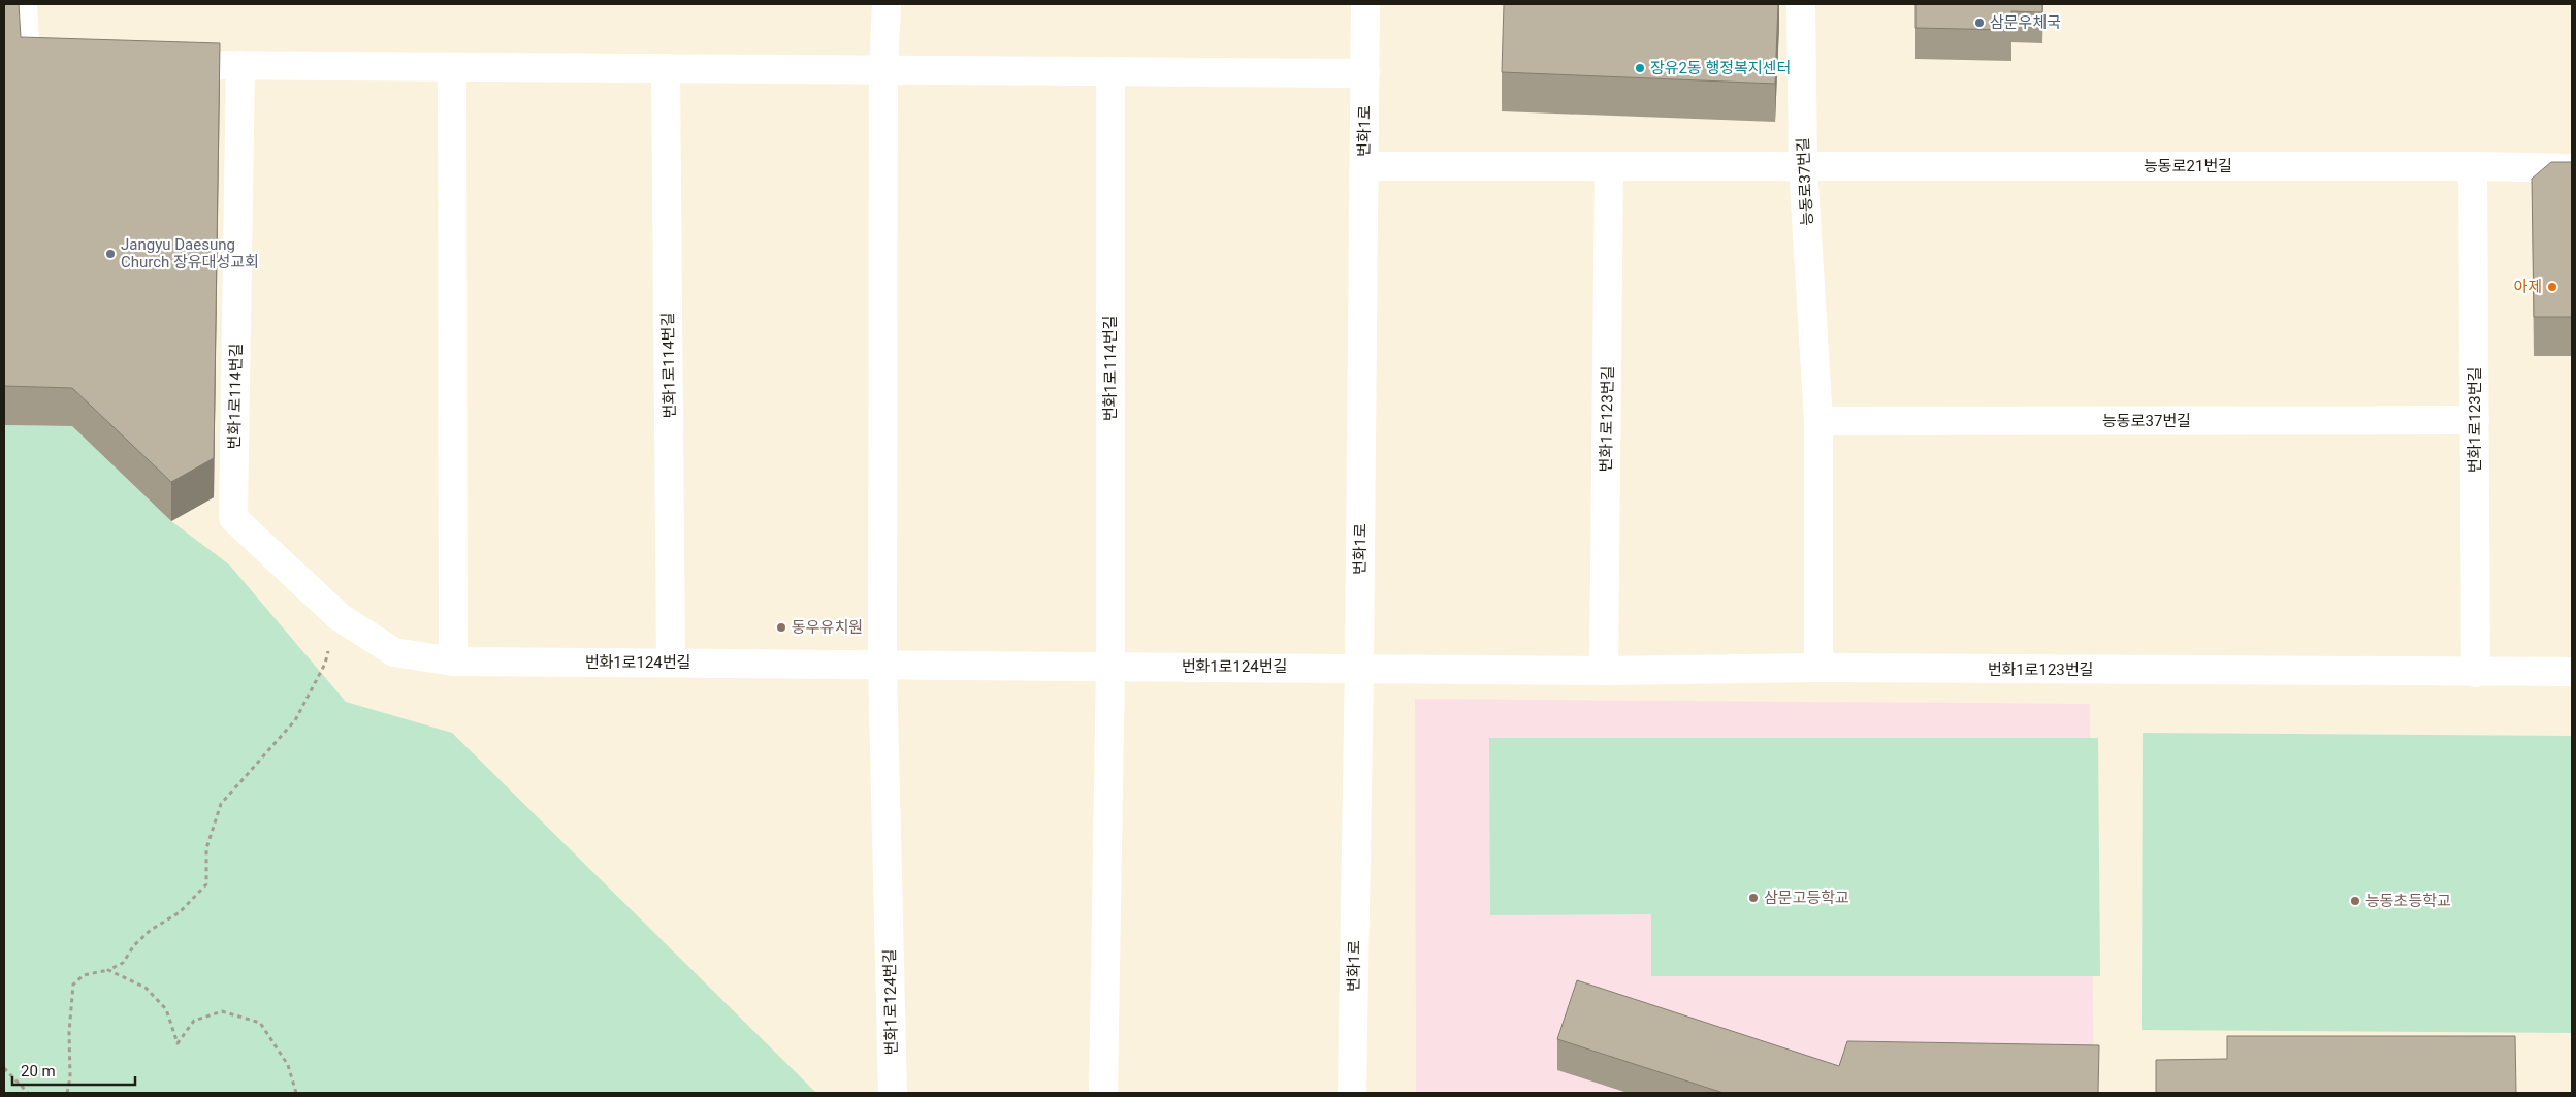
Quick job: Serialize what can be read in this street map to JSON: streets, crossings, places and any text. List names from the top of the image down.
{
  "streets": {
    "street": [
      "번화1로",
      "능동로21번길",
      "능동로37번길",
      "번화1로114번길",
      "번화1로123번길",
      "번화1로124번길"
    ]
  },
  "crossings": [
    ["번화1로", "능동로21번길"],
    ["번화1로", "번화1로123번길"],
    ["번화1로", "번화1로124번길"],
    ["능동로21번길", "능동로37번길"],
    ["능동로21번길", "번화1로123번길"],
    ["능동로37번길", "번화1로123번길"],
    ["번화1로114번길", "번화1로124번길"],
    ["번화1로123번길", "번화1로124번길"]
  ],
  "places": [
    "삼문우체국",
    "장유2동 행정복지센터",
    "Jangyu Daesung Church 장유대성교회",
    "아제",
    "동우유치원",
    "삼문고등학교",
    "능동초등학교"
  ],
  "scale_bar": "20 m"
}
